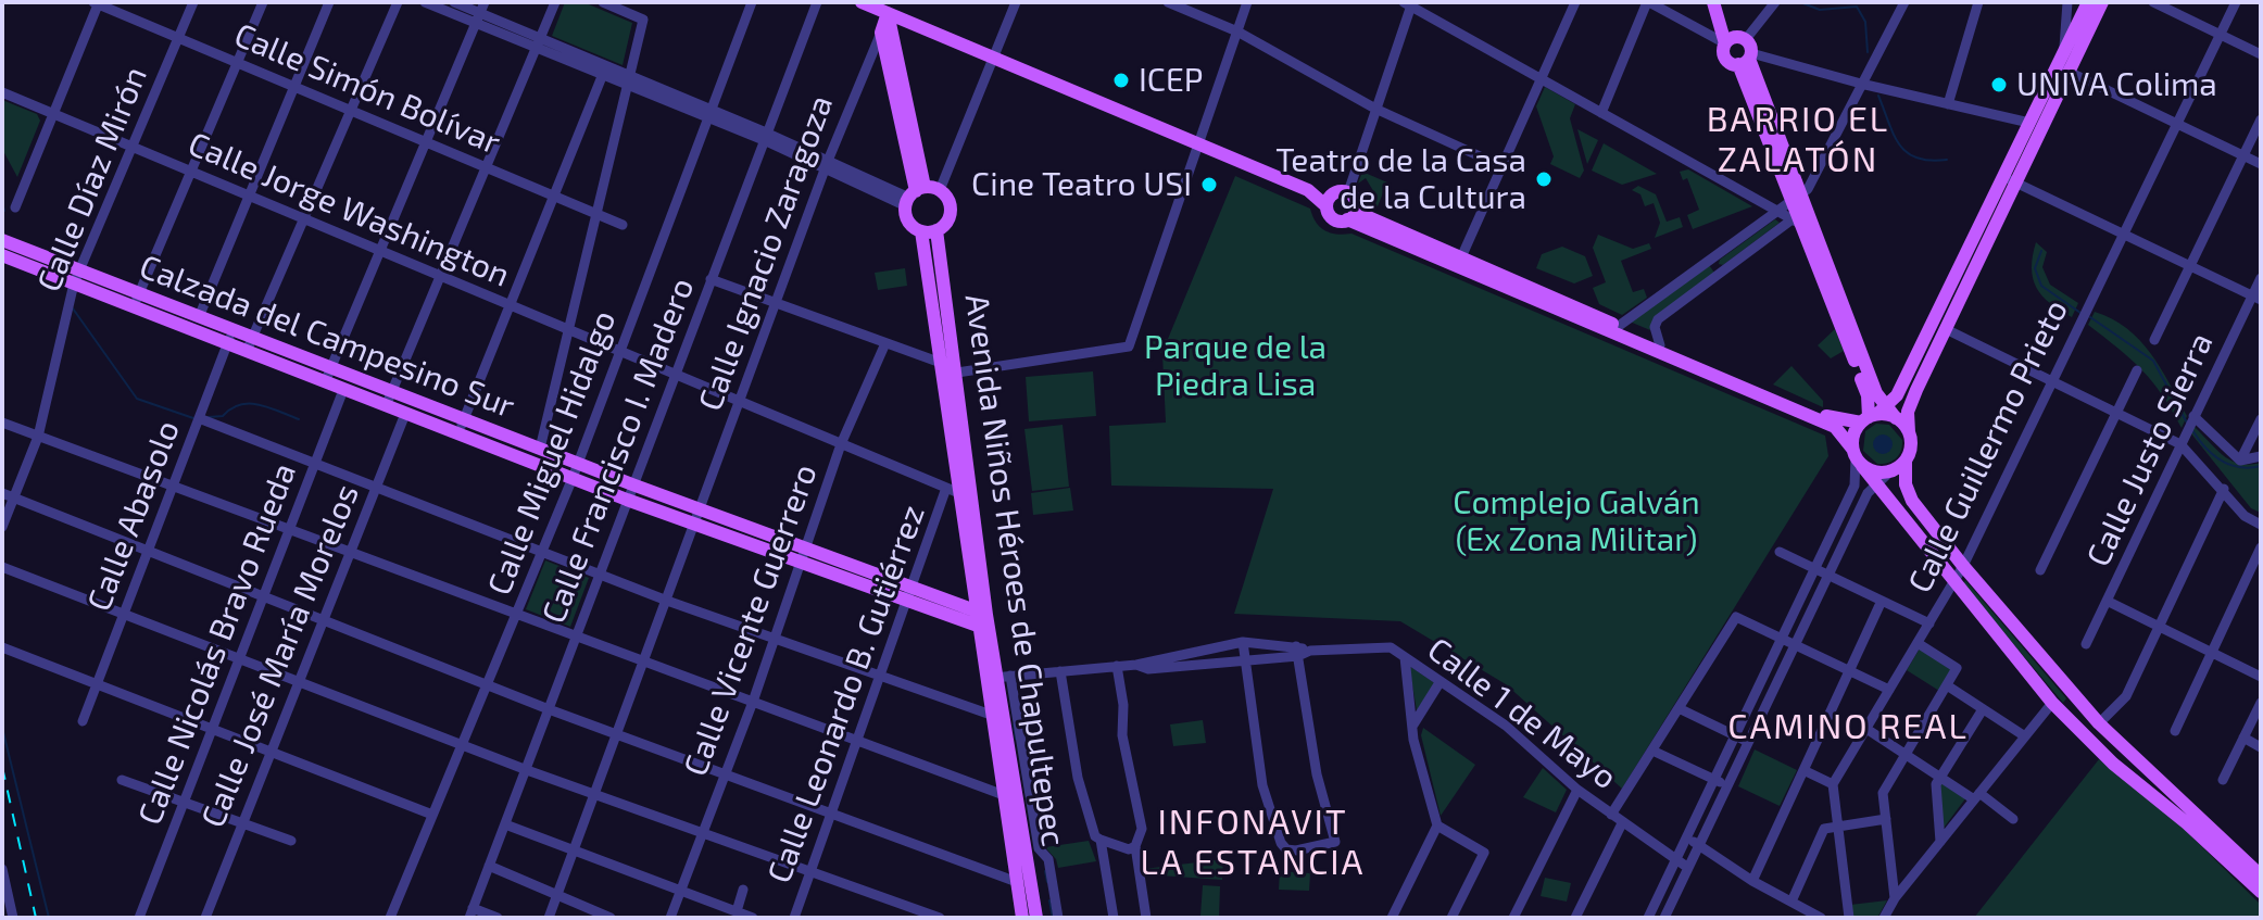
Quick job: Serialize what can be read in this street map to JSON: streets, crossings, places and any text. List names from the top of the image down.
{
  "streets": {
    "main road": ["Calzada del Campesino Sur", "Avenida Niños Héroes de Chapultepec"],
    "street": [
      "Calle Simón Bolívar",
      "Calle Díaz Mirón",
      "Calle Jorge Washington",
      "Calle Ignacio Zaragoza",
      "Calle Guillermo Prieto",
      "Calle Justo Sierra",
      "Calle Francisco I. Madero",
      "Calle Miguel Hidalgo",
      "Calle Abasolo",
      "Calle Vicente Guerrero",
      "Calle Nicolás Bravo Rueda",
      "Calle José María Morelos",
      "Calle Leonardo B. Gutiérrez",
      "Calle 1 de Mayo"
    ]
  },
  "crossings": [
    ["Calle Simón Bolívar", "Calle Díaz Mirón"],
    ["Calle Díaz Mirón", "Calle Jorge Washington"],
    ["Calle Díaz Mirón", "Calzada del Campesino Sur"],
    ["Calle Jorge Washington", "Calle Ignacio Zaragoza"],
    ["Calle Jorge Washington", "Calle Francisco I. Madero"],
    ["Calle Jorge Washington", "Calle Miguel Hidalgo"],
    ["Calle Jorge Washington", "Avenida Niños Héroes de Chapultepec"],
    ["Calle Jorge Washington", "Calle Vicente Guerrero"],
    ["Calle Jorge Washington", "Calle Leonardo B. Gutiérrez"],
    ["Calle Ignacio Zaragoza", "Calzada del Campesino Sur"],
    ["Calzada del Campesino Sur", "Calle Francisco I. Madero"],
    ["Calzada del Campesino Sur", "Calle Miguel Hidalgo"],
    ["Calzada del Campesino Sur", "Calle Abasolo"],
    ["Calzada del Campesino Sur", "Calle Vicente Guerrero"],
    ["Calzada del Campesino Sur", "Calle Nicolás Bravo Rueda"],
    ["Calzada del Campesino Sur", "Calle José María Morelos"],
    ["Avenida Niños Héroes de Chapultepec", "Calle Leonardo B. Gutiérrez"],
    ["Avenida Niños Héroes de Chapultepec", "Calle 1 de Mayo"]
  ],
  "districts": ["BARRIO EL ZALATÓN", "CAMINO REAL", "INFONAVIT LA ESTANCIA"],
  "parks": ["Parque de la Piedra Lisa", "Complejo Galván (Ex Zona Militar)"],
  "places": [
    "ICEP",
    "UNIVA Colima",
    "Teatro de la Casa de la Cultura",
    "Cine Teatro USI"
  ]
}
